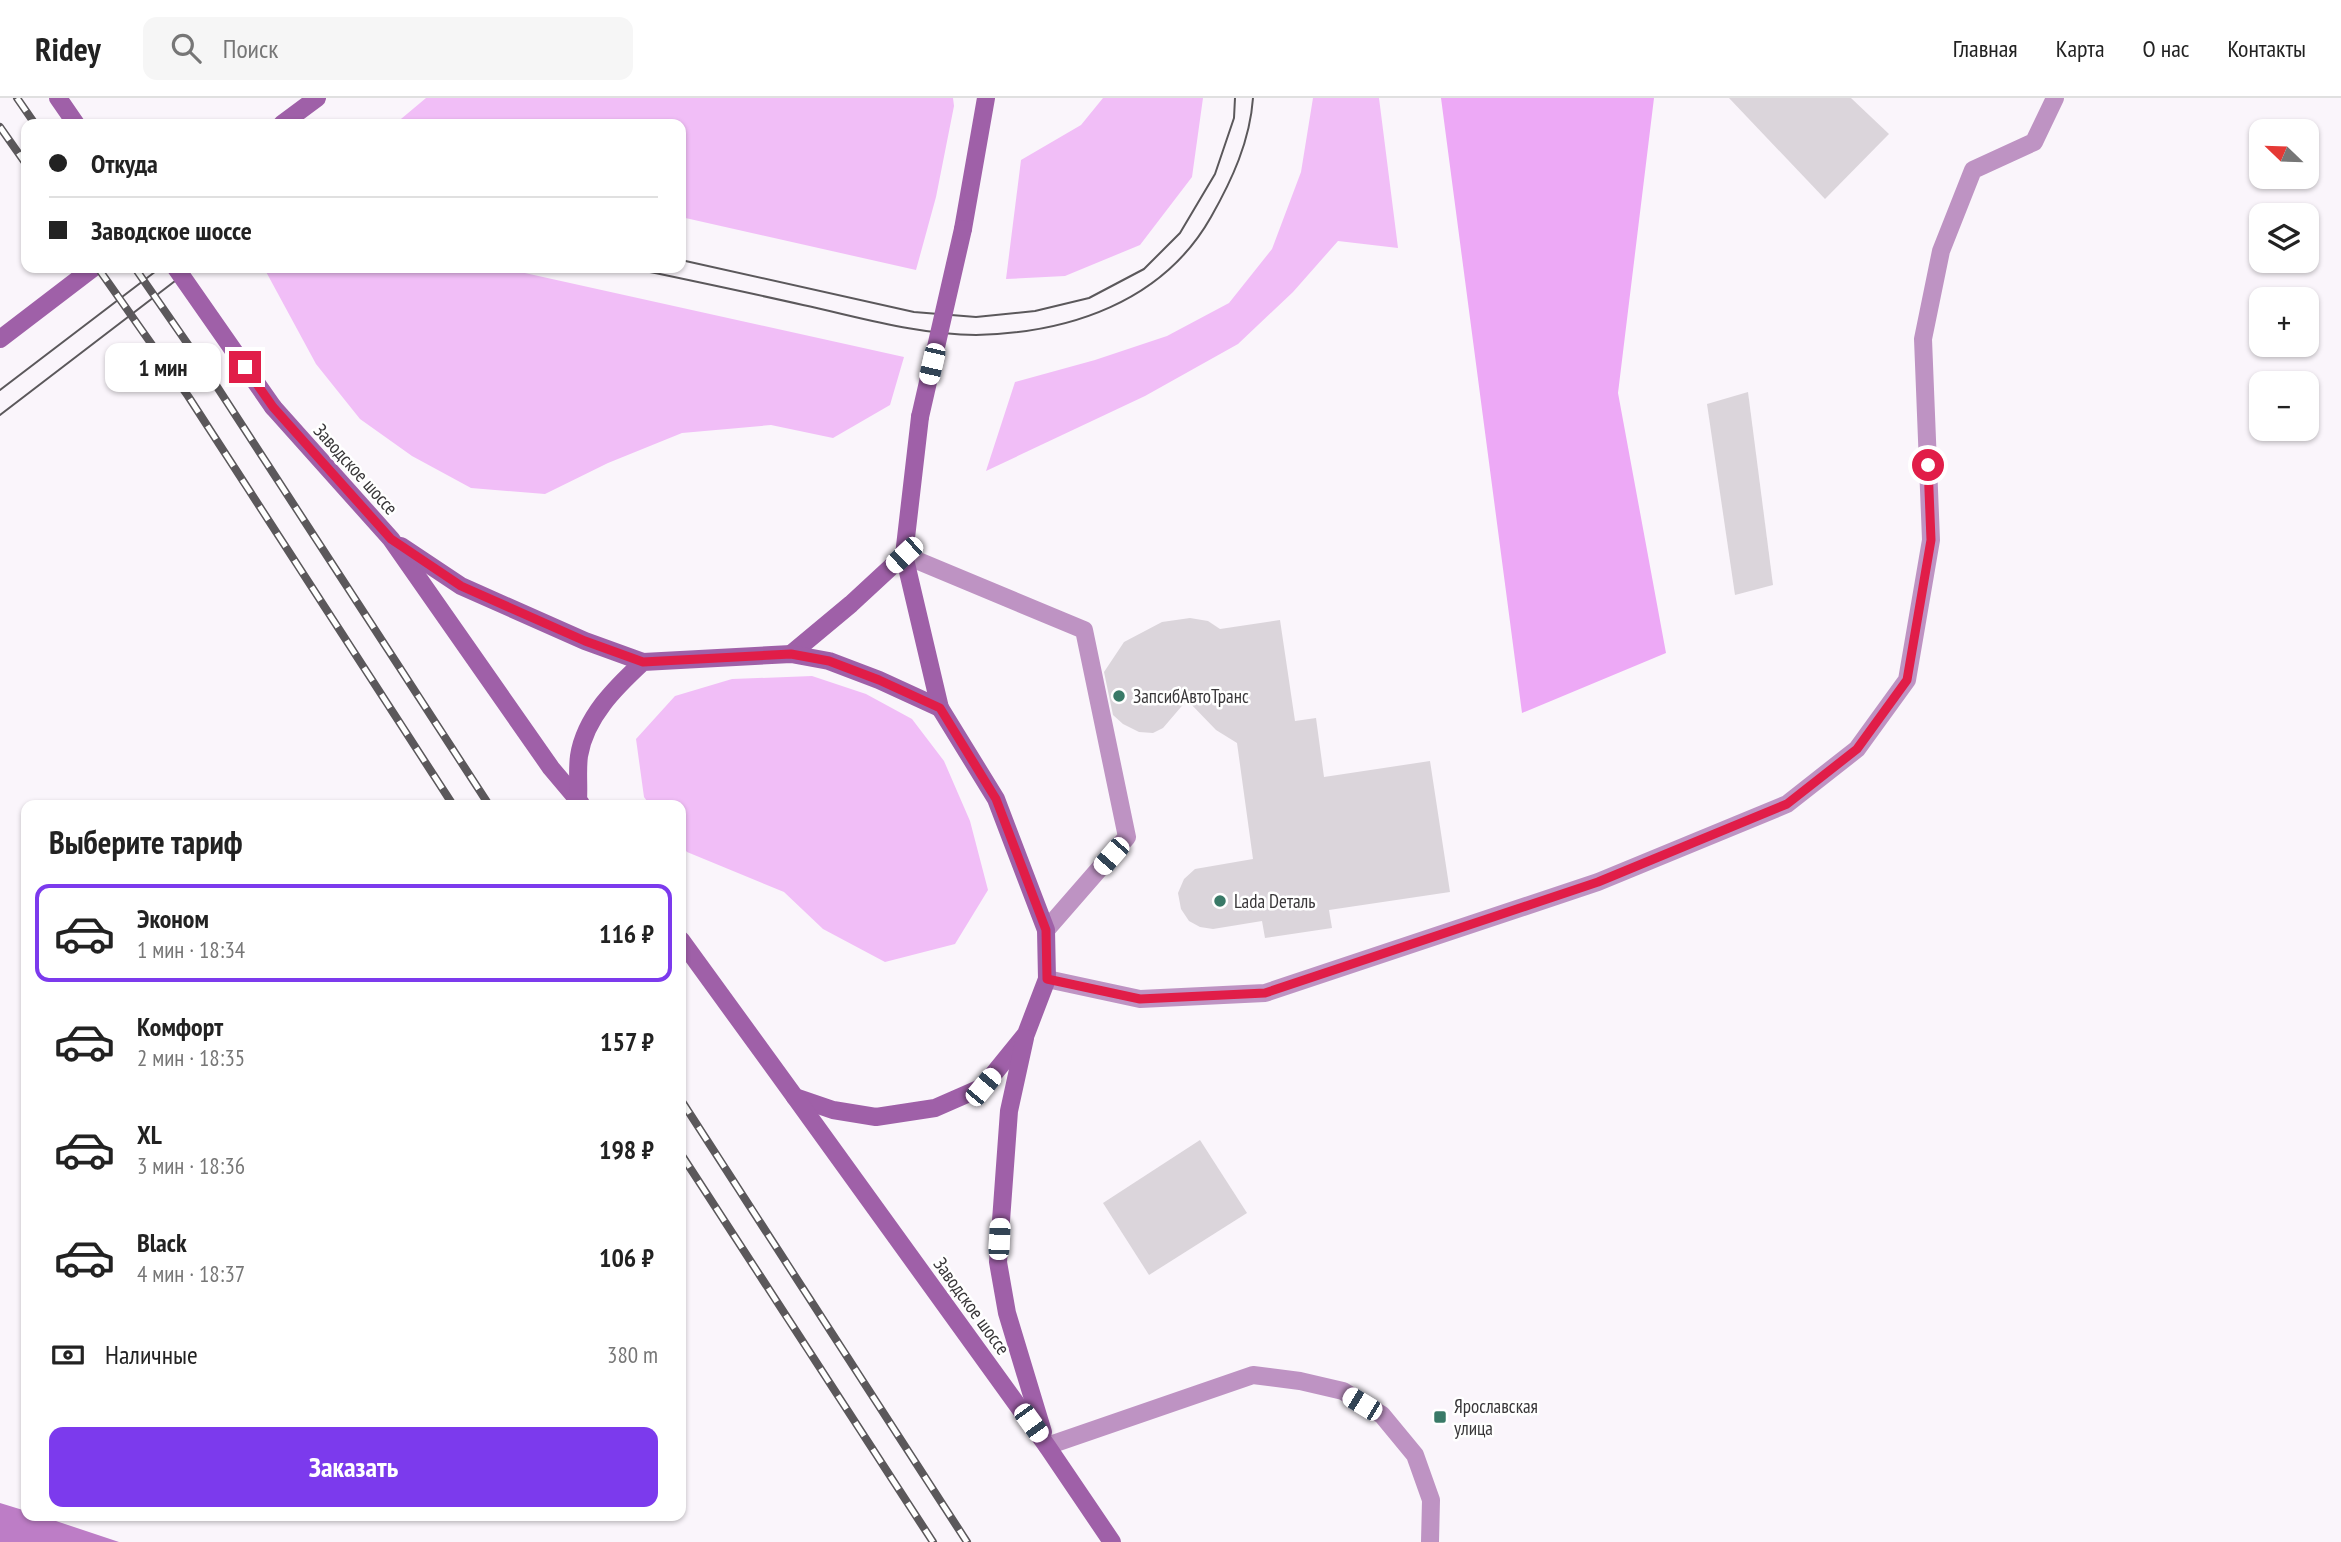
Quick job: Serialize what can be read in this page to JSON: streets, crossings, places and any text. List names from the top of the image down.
{
  "streets": {
    "main road": ["Заводское шоссе"]
  },
  "places": {
    "other": ["ЗапсибАвтоТранс", "Lada Dеталь"],
    "transit": ["Ярославская улица"]
  },
  "north": "top left",
  "page": {
    "header": "Ridey",
    "search": "Поиск",
    "nav": [
      "Главная",
      "Карта",
      "О нас",
      "Контакты"
    ],
    "map_buttons": ["+", "−"],
    "banner": ["Откуда", "Заводское шоссе"],
    "bubble": "1 мин",
    "heading": "Выберите тариф",
    "list": [
      {
        "name": "Эконом",
        "note": "1 мин · 18:34",
        "value": "116 ₽"
      },
      {
        "name": "Комфорт",
        "note": "2 мин · 18:35",
        "value": "157 ₽"
      },
      {
        "name": "XL",
        "note": "3 мин · 18:36",
        "value": "198 ₽"
      },
      {
        "name": "Black",
        "note": "4 мин · 18:37",
        "value": "106 ₽"
      }
    ],
    "pay": ["Наличные", "380 m"],
    "buttons": "Заказать"
  }
}
